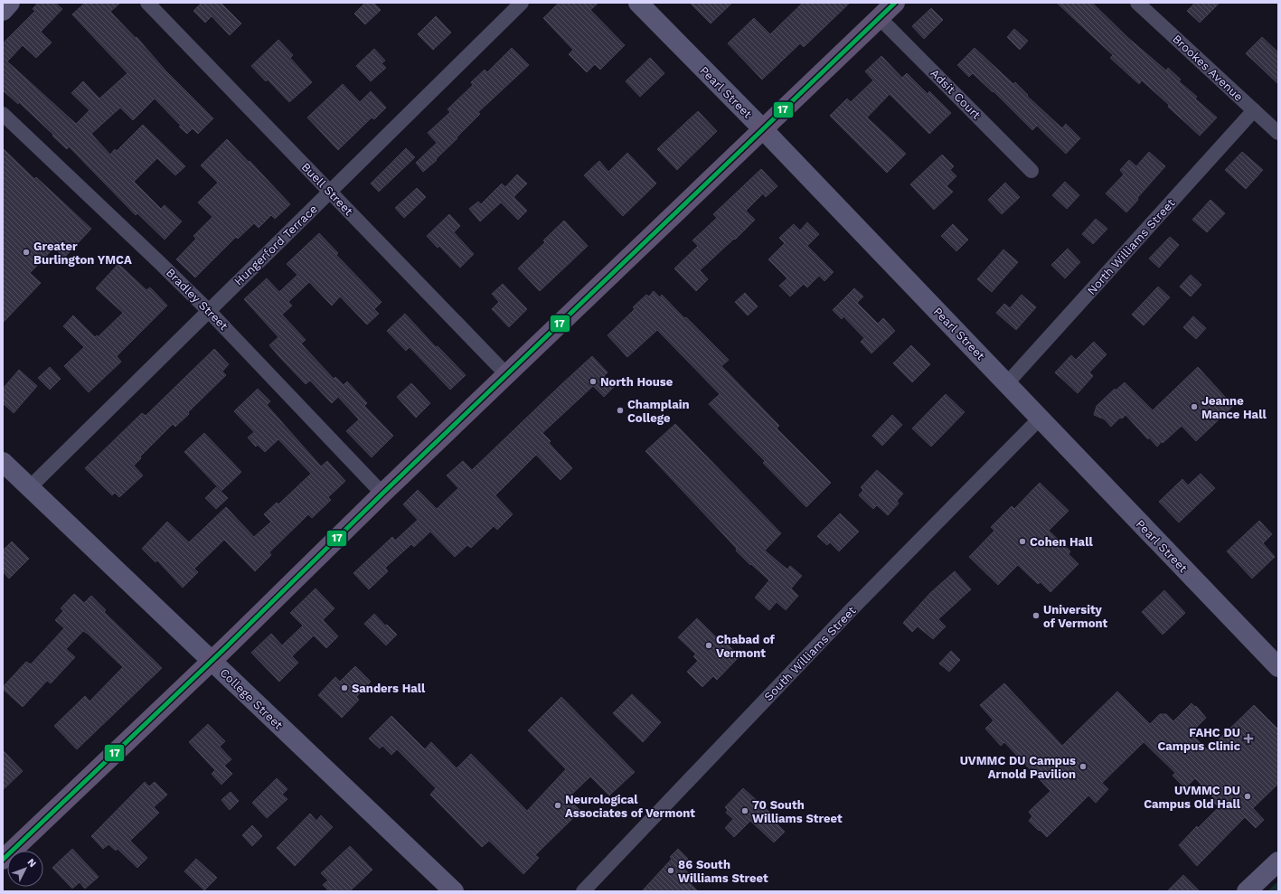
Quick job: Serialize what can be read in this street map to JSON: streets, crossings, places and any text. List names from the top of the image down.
{
  "streets": {
    "main road": ["Pearl Street", "College Street"],
    "street": [
      "Brookes Avenue",
      "Adsit Court",
      "Buell Street",
      "Hungerford Terrace",
      "North Williams Street",
      "Bradley Street",
      "South Williams Street"
    ]
  },
  "crossings": [
    ["Brookes Avenue", "North Williams Street"],
    ["Pearl Street", "North Williams Street"],
    ["Pearl Street", "South Williams Street"],
    ["Buell Street", "Hungerford Terrace"],
    ["Hungerford Terrace", "Bradley Street"],
    ["Hungerford Terrace", "College Street"]
  ],
  "places": {
    "other": [
      "Greater Burlington YMCA",
      "North House",
      "Jeanne Mance Hall",
      "Champlain College",
      "Cohen Hall",
      "University of Vermont",
      "Chabad of Vermont",
      "Sanders Hall",
      "UVMMC DU Campus Arnold Pavilion",
      "UVMMC DU Campus Old Hall",
      "Neurological Associates of Vermont",
      "70 South Williams Street",
      "86 South Williams Street"
    ],
    "health": ["FAHC DU Campus Clinic"]
  },
  "lines": ["transit line 17"],
  "north": "top right"
}
